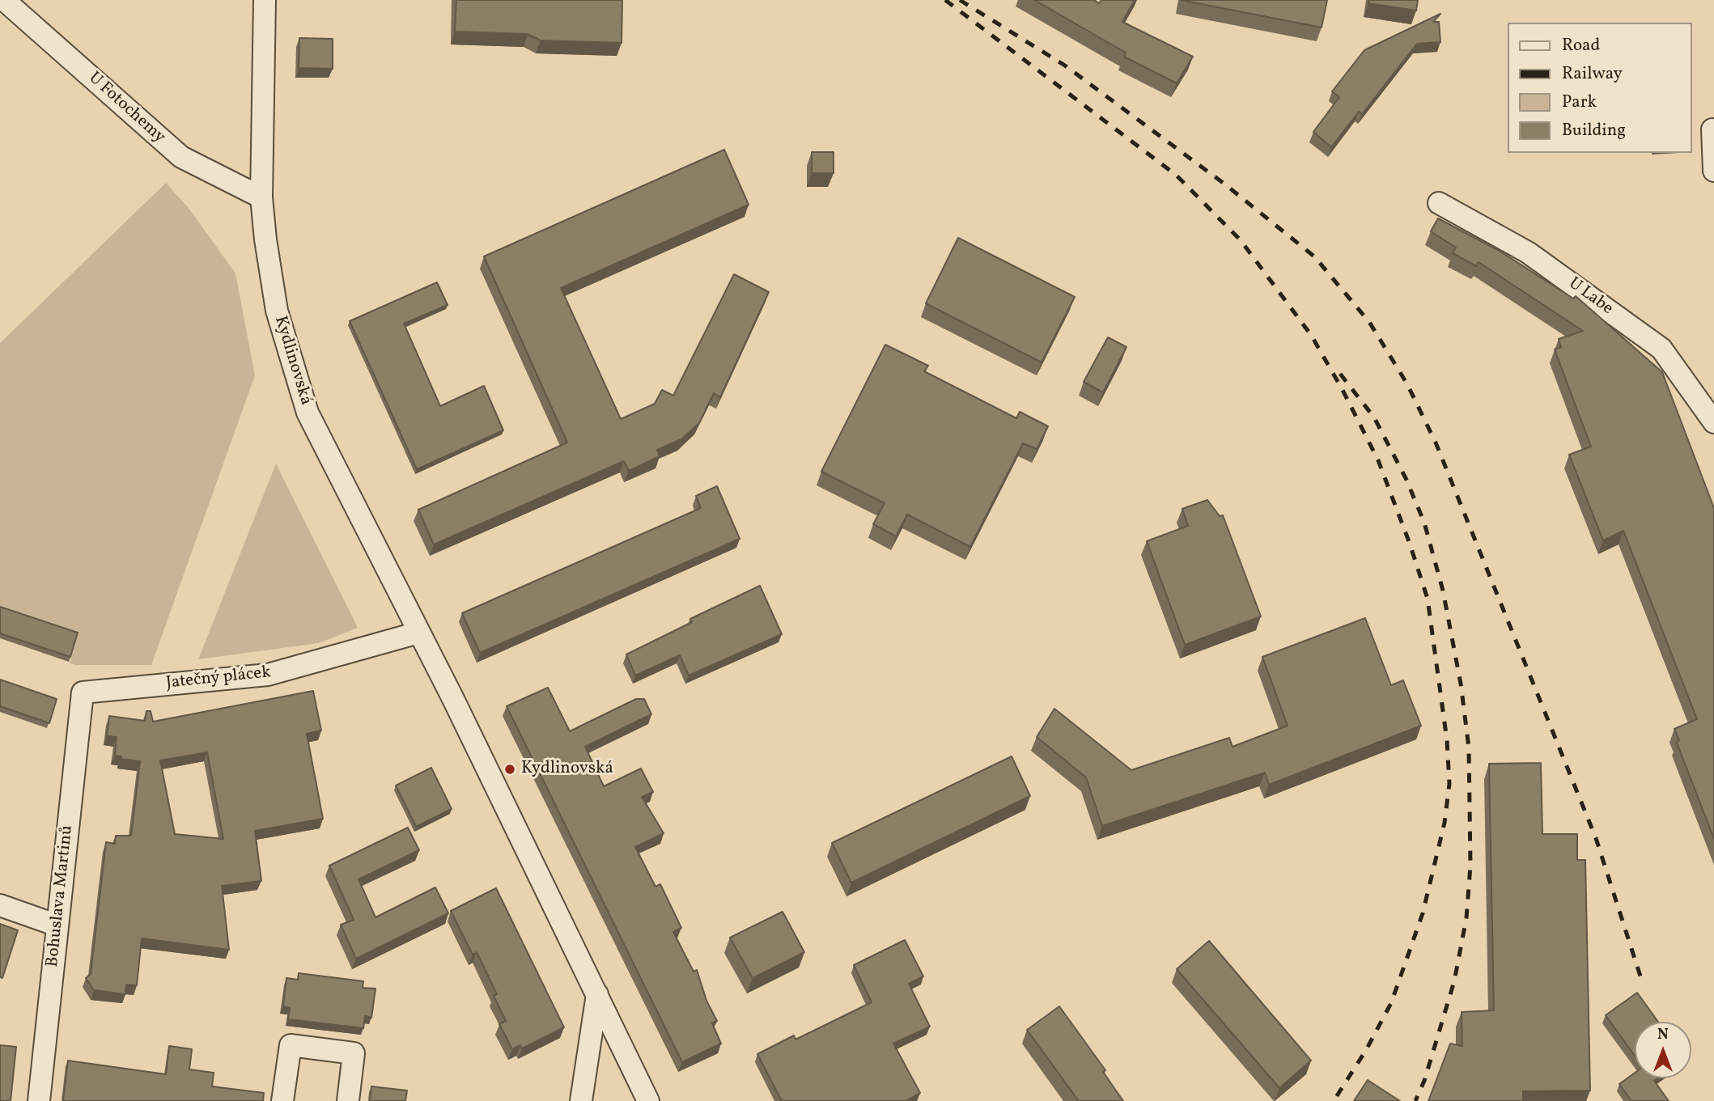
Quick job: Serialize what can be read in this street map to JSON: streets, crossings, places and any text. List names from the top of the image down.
{
  "streets": {
    "street": [
      "U Fotochemy",
      "U Labe",
      "Kydlinovská",
      "Jatečný plácek",
      "Bohuslava Martinů"
    ]
  },
  "crossings": [
    ["U Fotochemy", "Kydlinovská"],
    ["Kydlinovská", "Jatečný plácek"],
    ["Jatečný plácek", "Bohuslava Martinů"]
  ],
  "places": ["Kydlinovská"],
  "legend": [
    "Road",
    "Railway",
    "Park",
    "Building"
  ],
  "north": "top"
}
